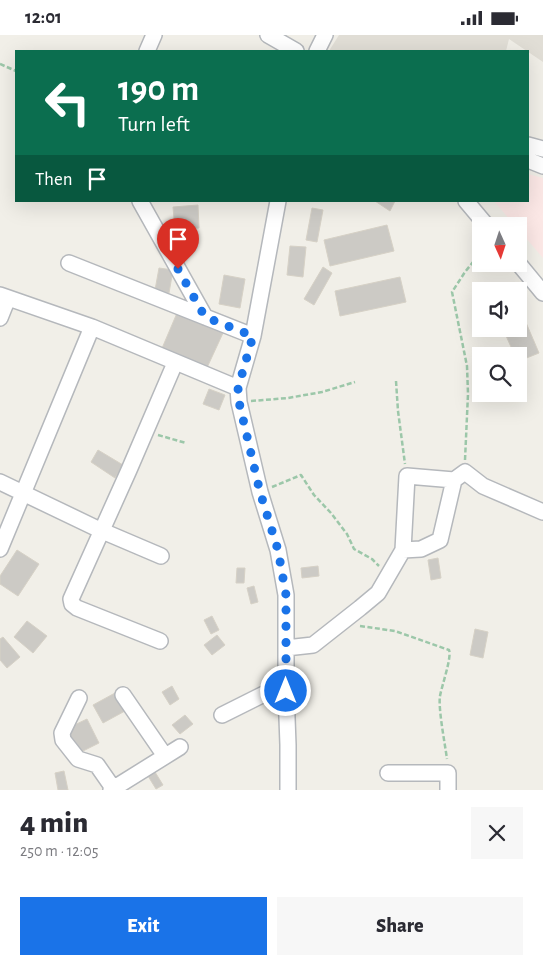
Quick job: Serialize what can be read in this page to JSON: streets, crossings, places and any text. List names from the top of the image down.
{
  "north": "bottom",
  "page": {
    "status": "12:01",
    "turn": ["190 m", "Turn left"],
    "then": "Then",
    "heading": ["4 min", "250 m · 12:05"],
    "buttons": ["Exit", "Share"]
  }
}
